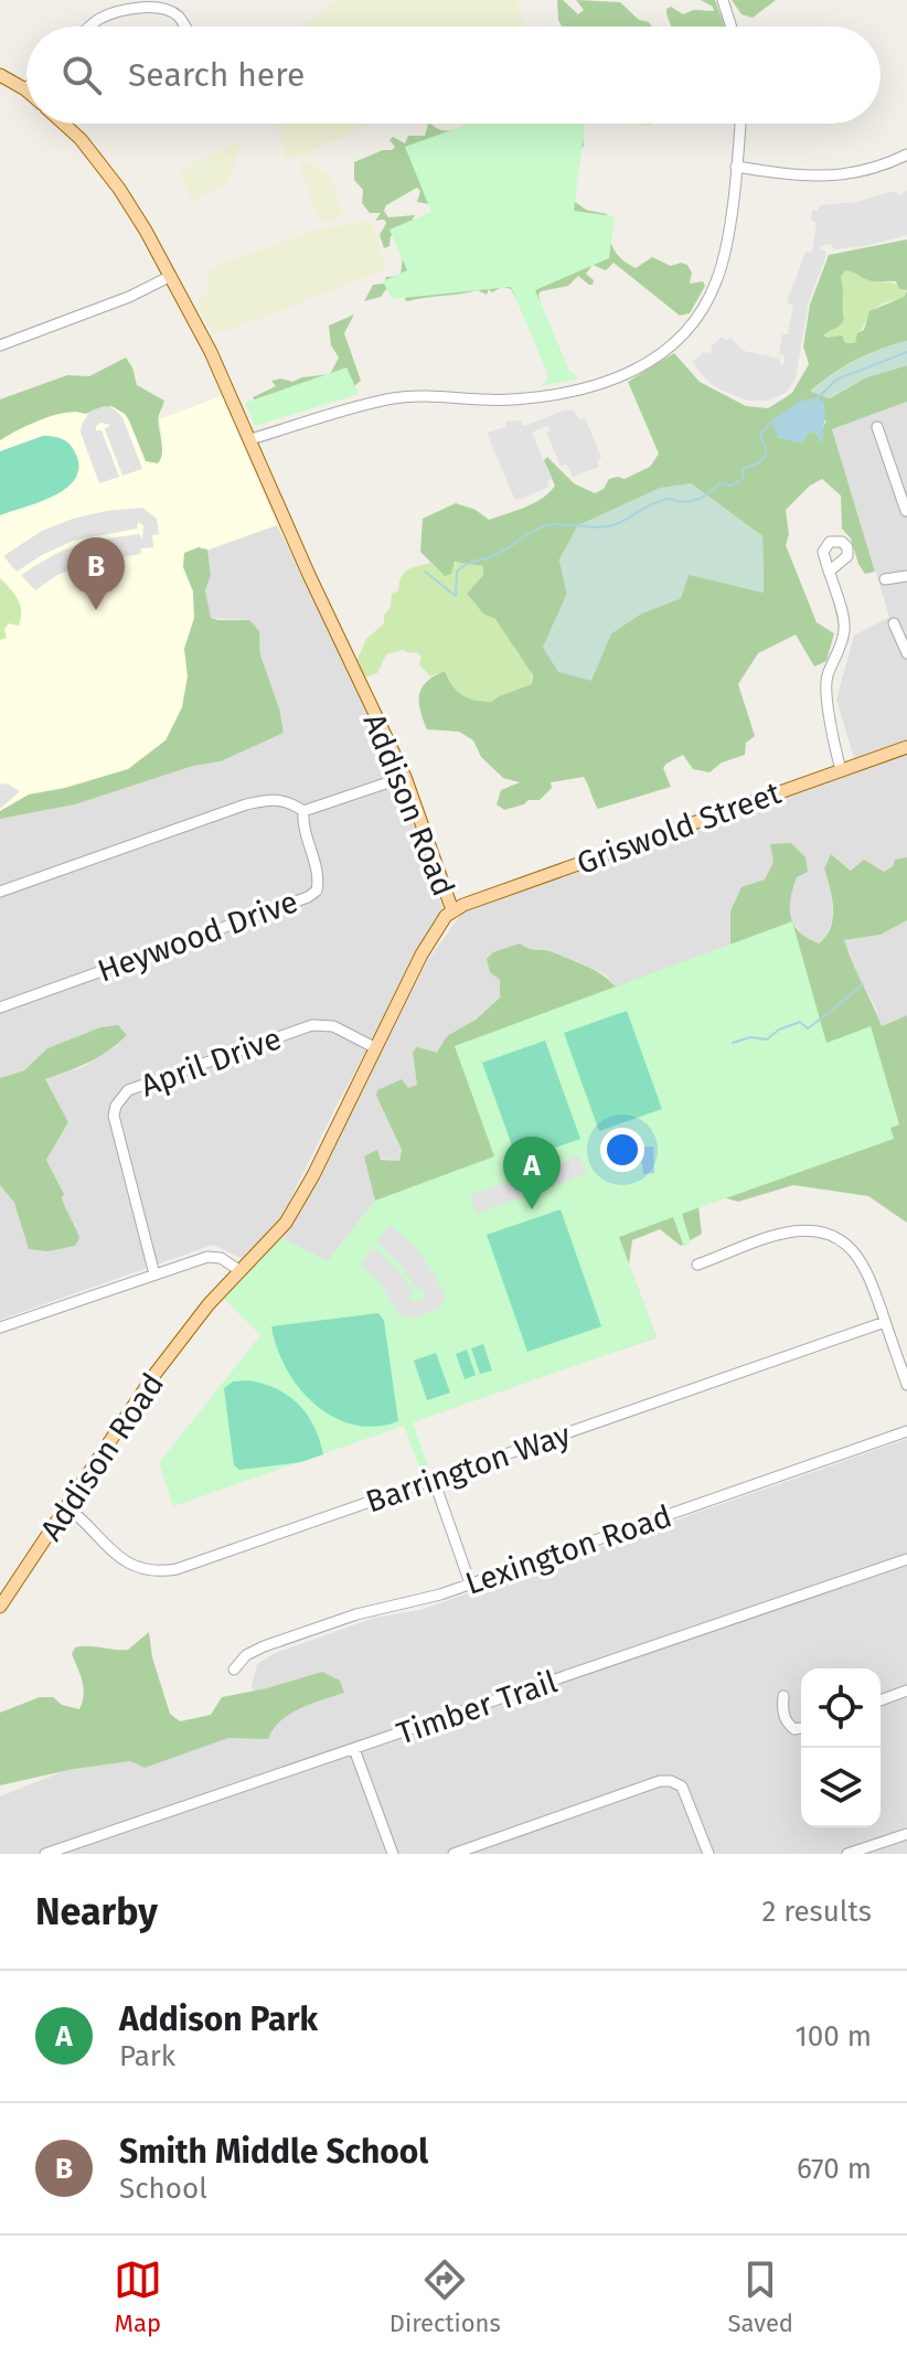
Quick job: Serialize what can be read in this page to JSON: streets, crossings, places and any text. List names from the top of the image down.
{
  "streets": {
    "main road": ["Addison Road", "Griswold Street"],
    "street": [
      "Heywood Drive",
      "April Drive",
      "Barrington Way",
      "Lexington Road",
      "Timber Trail"
    ]
  },
  "crossings": [
    ["Addison Road", "Griswold Street"],
    ["Addison Road", "April Drive"],
    ["Addison Road", "Barrington Way"]
  ],
  "page": {
    "search": "Search here",
    "pins": ["B", "A"],
    "heading": ["Nearby", "2 results"],
    "list": [
      {
        "mark": "A",
        "name": "Addison Park",
        "note": "Park",
        "value": "100 m"
      },
      {
        "mark": "B",
        "name": "Smith Middle School",
        "note": "School",
        "value": "670 m"
      }
    ],
    "nav": ["Map", "Directions", "Saved"]
  }
}
